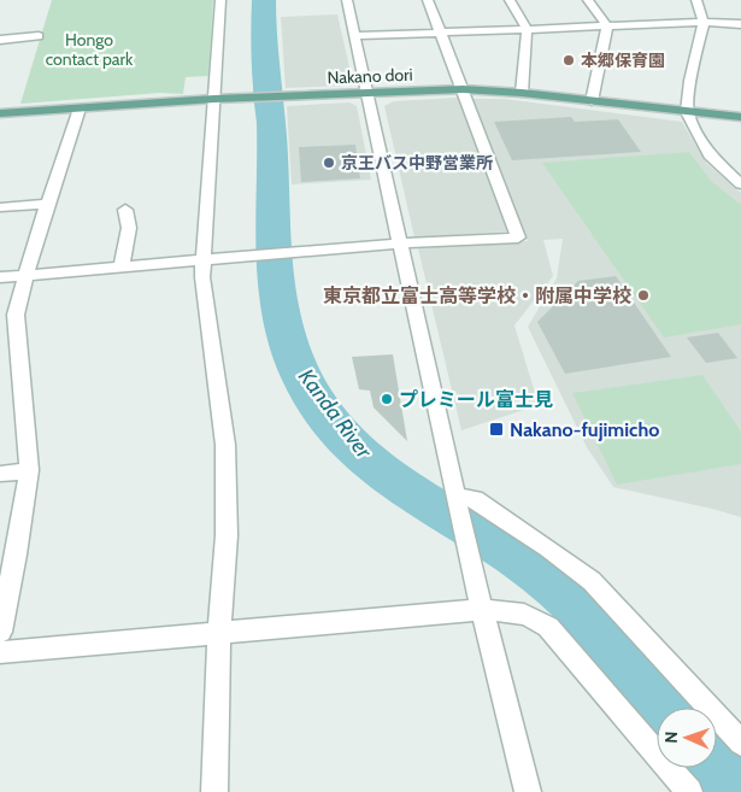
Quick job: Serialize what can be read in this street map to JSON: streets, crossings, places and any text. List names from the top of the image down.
{
  "streets": {
    "main road": ["Nakano dori"]
  },
  "water": ["Kanda River"],
  "parks": ["Hongo contact park"],
  "places": {
    "other": [
      "本郷保育園",
      "京王バス中野営業所",
      "東京都立富士高等学校・附属中学校",
      "プレミール富士見"
    ],
    "transit": ["Nakano-fujimicho"]
  },
  "north": "left"
}
